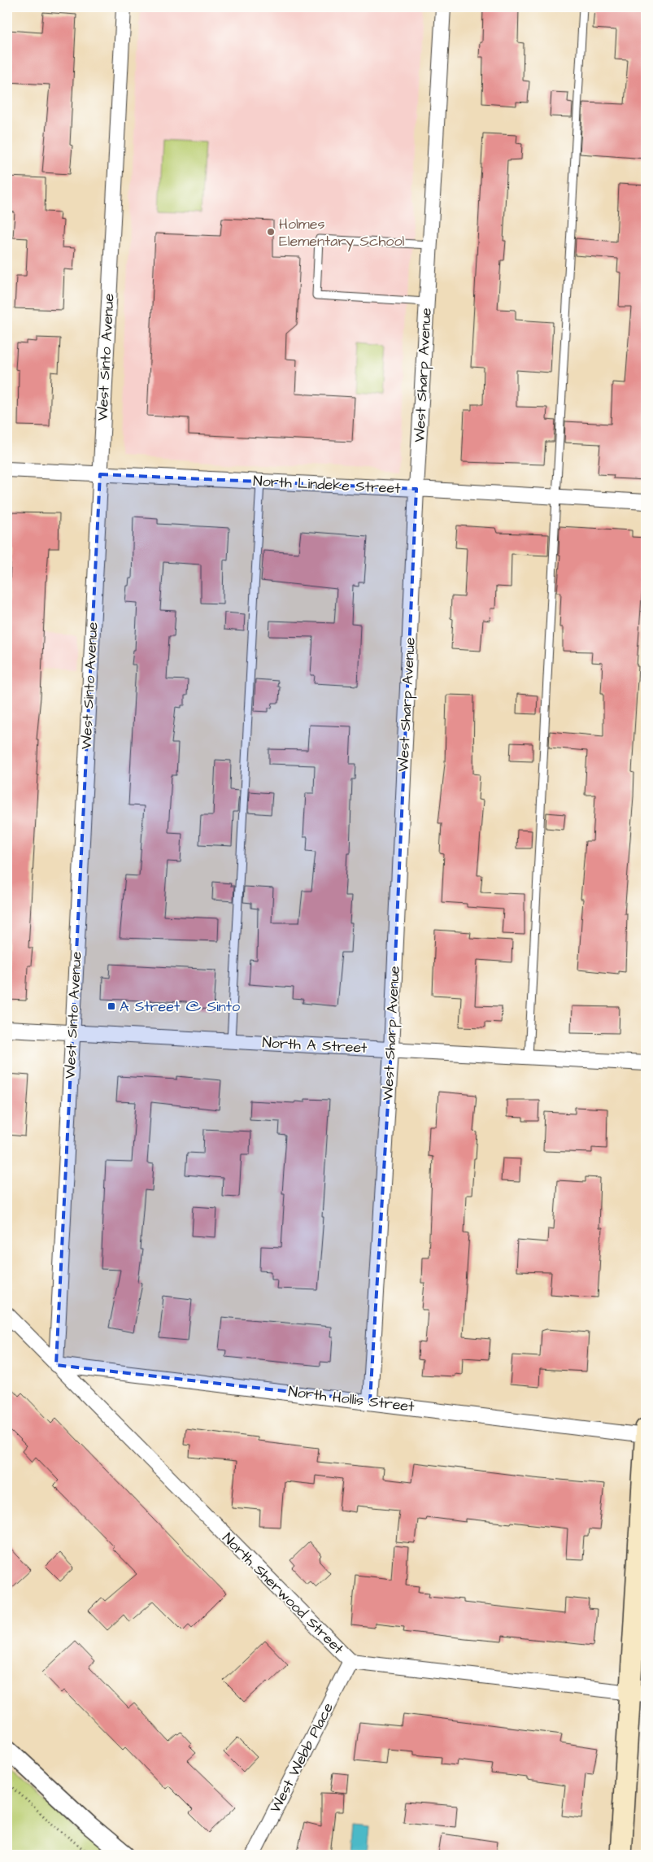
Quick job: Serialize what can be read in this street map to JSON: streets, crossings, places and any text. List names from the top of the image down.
{
  "streets": {
    "street": [
      "West Sinto Avenue",
      "West Sharp Avenue",
      "North Lindeke Street",
      "North A Street",
      "North Hollis Street",
      "North Sherwood Street",
      "West Webb Place"
    ]
  },
  "crossings": [
    ["West Sinto Avenue", "North Lindeke Street"],
    ["West Sinto Avenue", "North A Street"],
    ["West Sinto Avenue", "North Hollis Street"],
    ["West Sinto Avenue", "North Sherwood Street"],
    ["West Sharp Avenue", "North Lindeke Street"],
    ["West Sharp Avenue", "North A Street"],
    ["West Sharp Avenue", "North Hollis Street"],
    ["North Hollis Street", "North Sherwood Street"],
    ["North Sherwood Street", "West Webb Place"]
  ],
  "places": {
    "other": ["Holmes Elementary School"],
    "transit": ["A Street @ Sinto"]
  }
}
